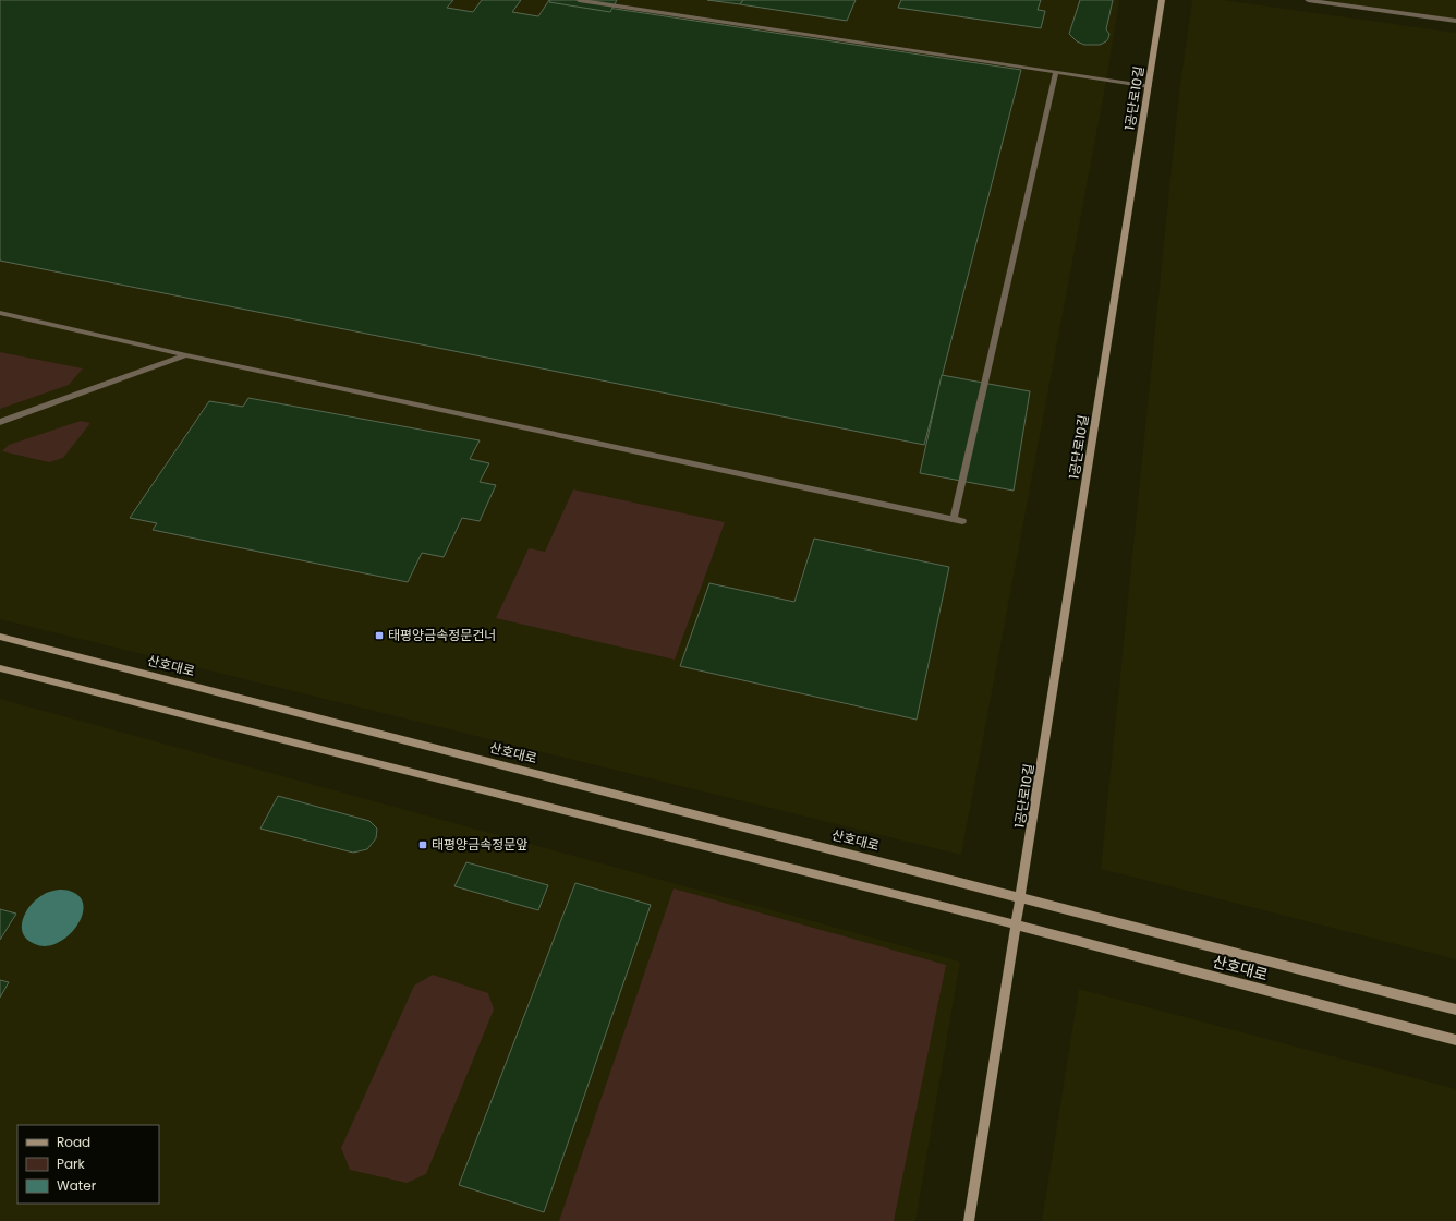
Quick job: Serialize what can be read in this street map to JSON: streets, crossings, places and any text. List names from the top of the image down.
{
  "streets": {
    "main road": ["1공단로10길", "산호대로"]
  },
  "crossings": [
    ["1공단로10길", "산호대로"]
  ],
  "places": {
    "transit": ["태평양금속정문건너", "태평양금속정문앞"]
  },
  "legend": ["Road", "Park", "Water"]
}
